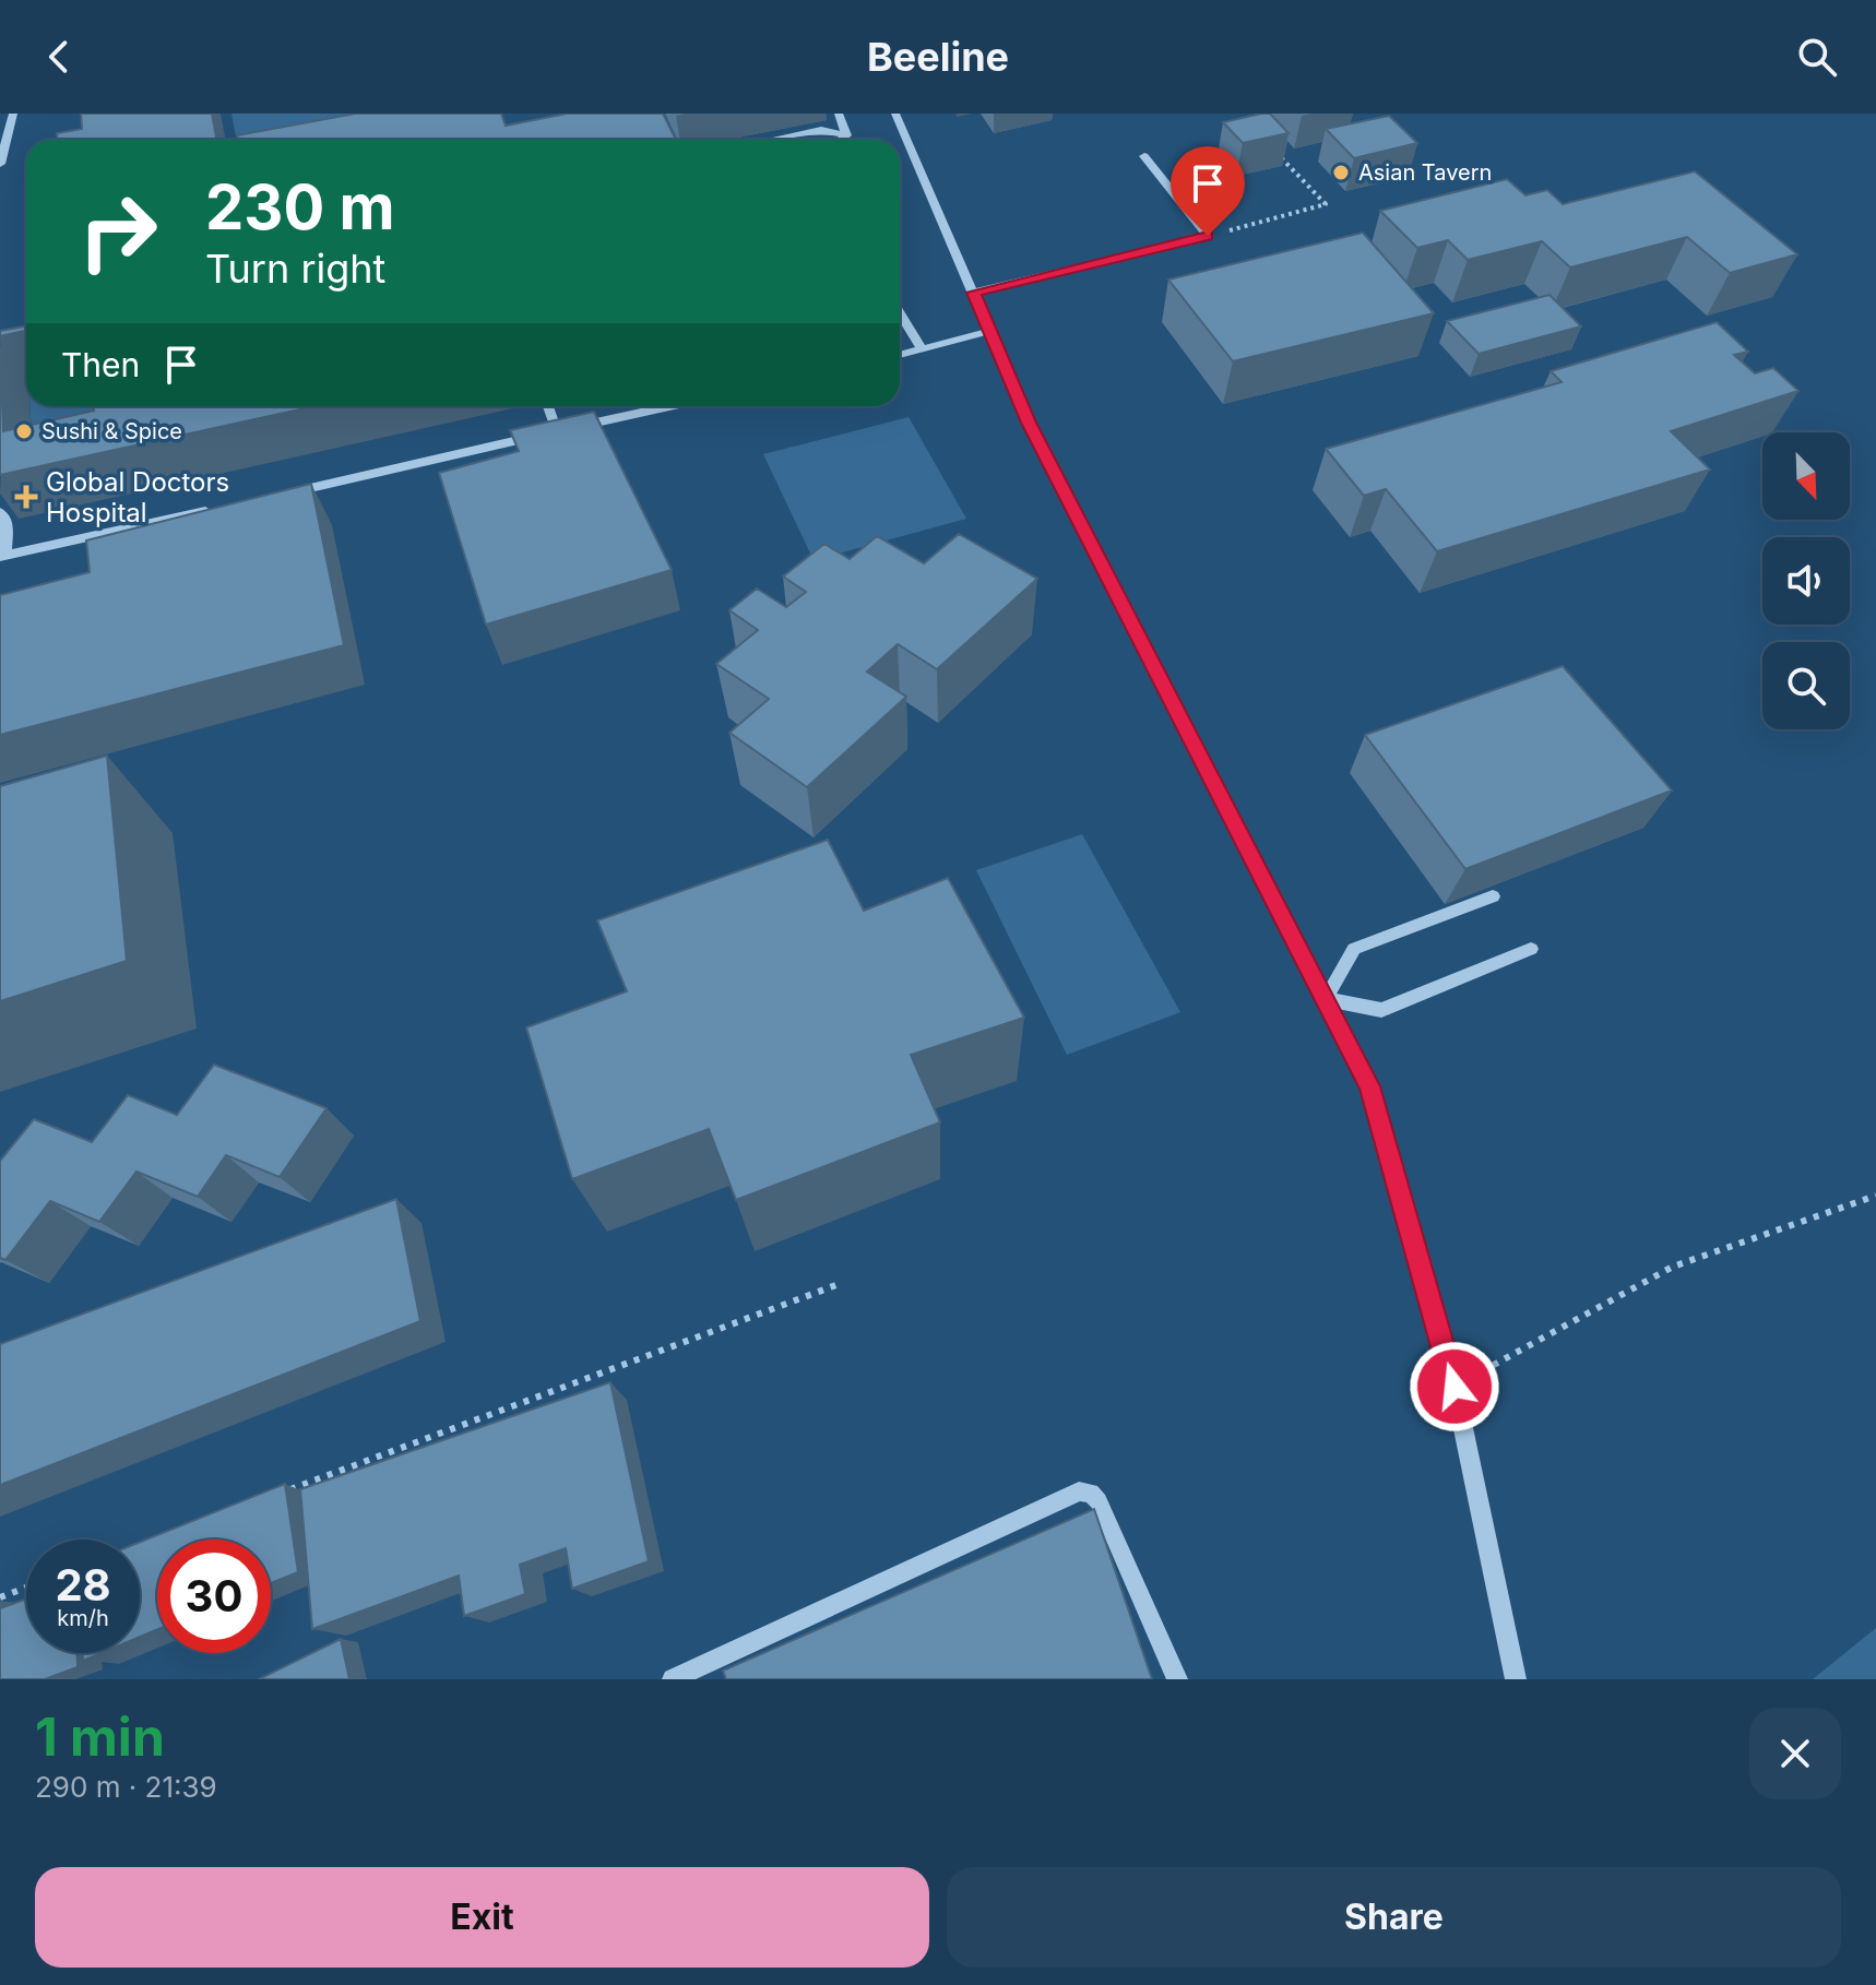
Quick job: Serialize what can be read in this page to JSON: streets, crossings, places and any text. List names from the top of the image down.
{
  "places": {
    "other": ["Asian Tavern", "Sushi & Spice"],
    "health": ["Global Doctors Hospital"]
  },
  "north": "bottom right",
  "page": {
    "header": "Beeline",
    "turn": ["230 m", "Turn right"],
    "then": "Then",
    "speed": "28 km/h",
    "limit": "30",
    "heading": ["1 min", "290 m · 21:39"],
    "buttons": ["Exit", "Share"]
  }
}
